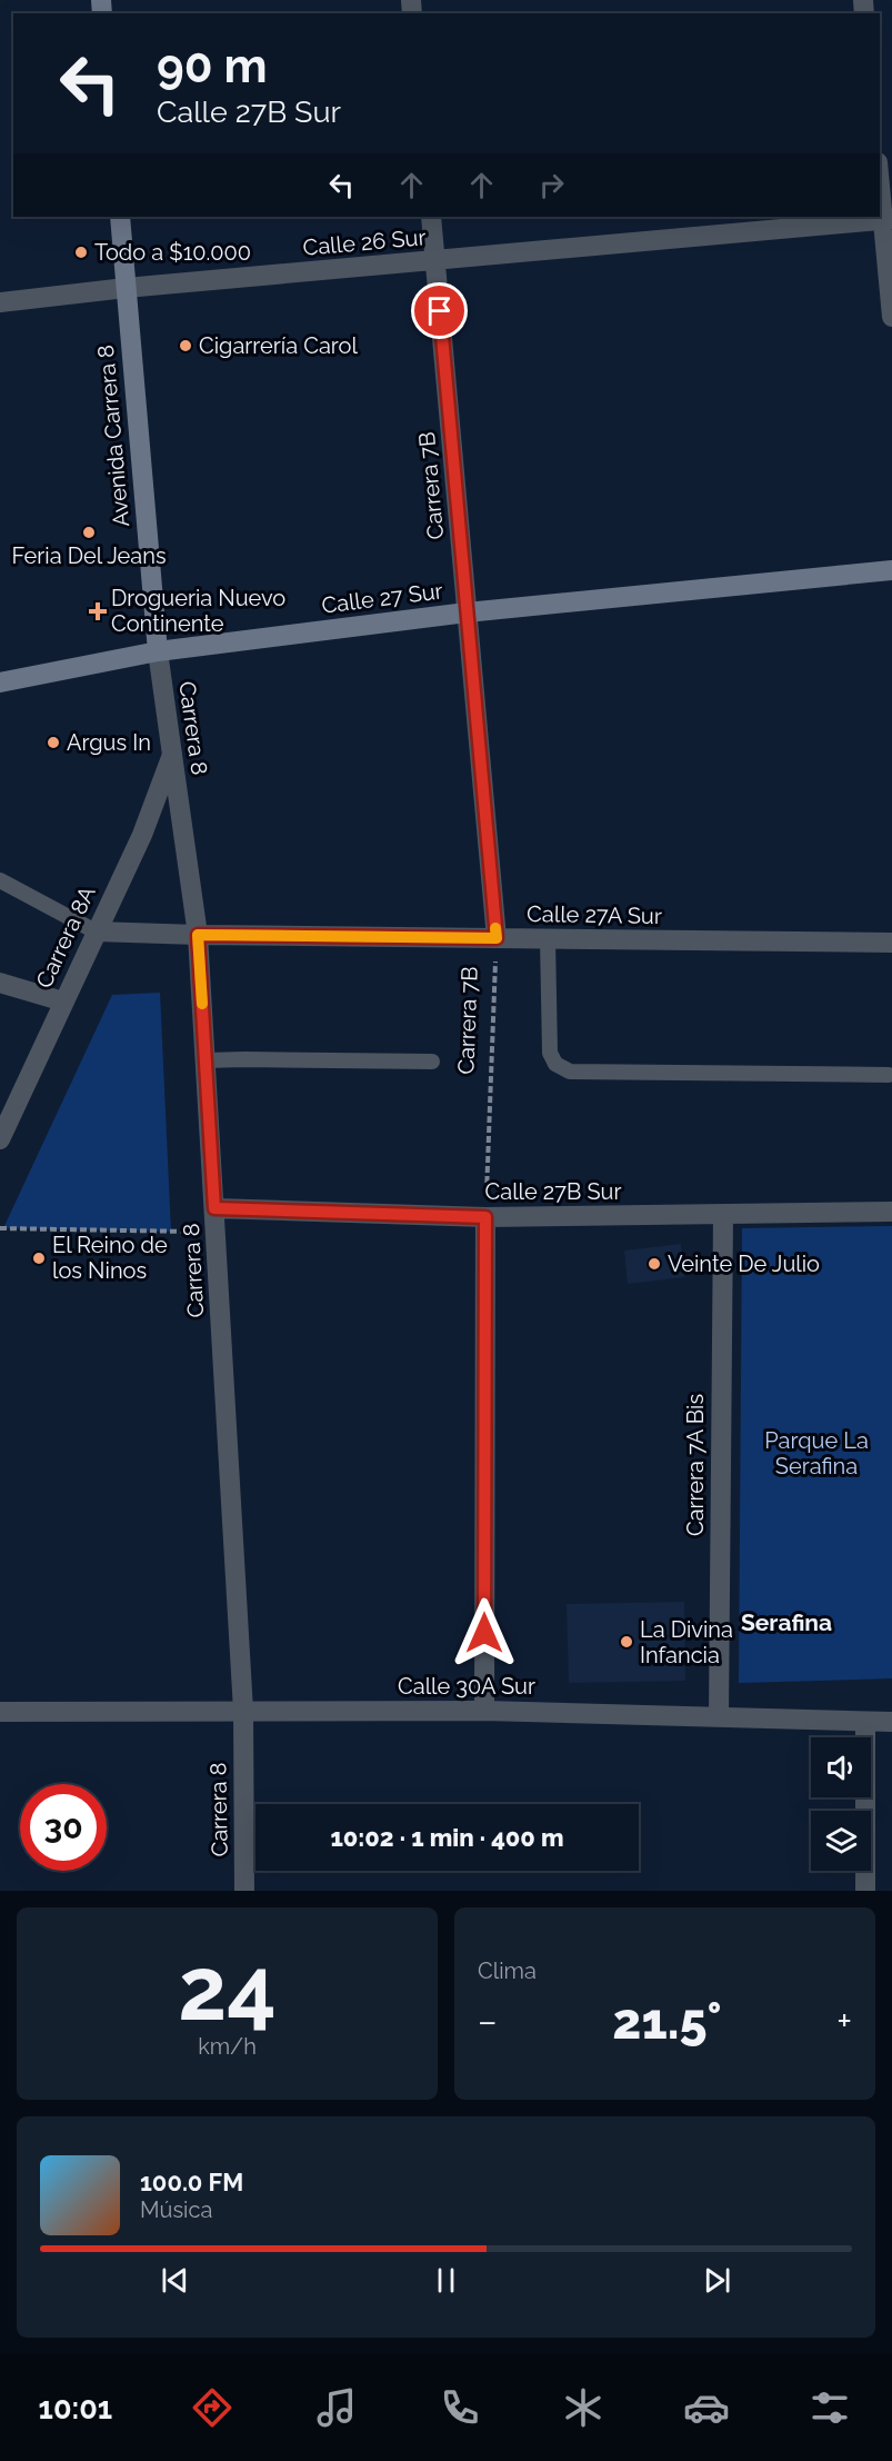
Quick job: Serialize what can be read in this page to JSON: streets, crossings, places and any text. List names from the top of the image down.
{
  "streets": {
    "main road": ["Avenida Carrera 8", "Calle 27 Sur"],
    "street": [
      "Calle 26 Sur",
      "Carrera 7B",
      "Carrera 8",
      "Calle 27A Sur",
      "Carrera 8A",
      "Calle 27B Sur",
      "Carrera 7A Bis",
      "Calle 30A Sur"
    ]
  },
  "crossings": [
    ["Calle 26 Sur", "Avenida Carrera 8"],
    ["Calle 26 Sur", "Carrera 7B"],
    ["Avenida Carrera 8", "Calle 27 Sur"],
    ["Avenida Carrera 8", "Carrera 8"],
    ["Carrera 7B", "Calle 27 Sur"],
    ["Carrera 7B", "Calle 27A Sur"],
    ["Carrera 7B", "Calle 27B Sur"],
    ["Calle 27 Sur", "Carrera 8"],
    ["Carrera 8", "Calle 27A Sur"],
    ["Carrera 8", "Carrera 8A"],
    ["Carrera 8", "Calle 27B Sur"],
    ["Carrera 8", "Calle 30A Sur"],
    ["Calle 27A Sur", "Carrera 8A"],
    ["Calle 27B Sur", "Carrera 7A Bis"],
    ["Carrera 7A Bis", "Calle 30A Sur"]
  ],
  "districts": ["Serafina"],
  "parks": ["Parque La Serafina"],
  "places": {
    "other": [
      "Todo a $10.000",
      "Cigarrería Carol",
      "Feria Del Jeans",
      "Argus In",
      "El Reino de los Ninos",
      "Veinte De Julio",
      "La Divina Infancia"
    ],
    "health": ["Drogueria Nuevo Continente"]
  },
  "page": {
    "turn": ["90 m", "Calle 27B Sur"],
    "limit": "30",
    "trip": "10:02 · 1 min · 400 m",
    "tile": [
      ["24", "km/h"],
      "Clima"
    ],
    "heat": ["−", "21.5°", "+"],
    "song": ["100.0 FM", "Música"],
    "tabs": "10:01"
  }
}
